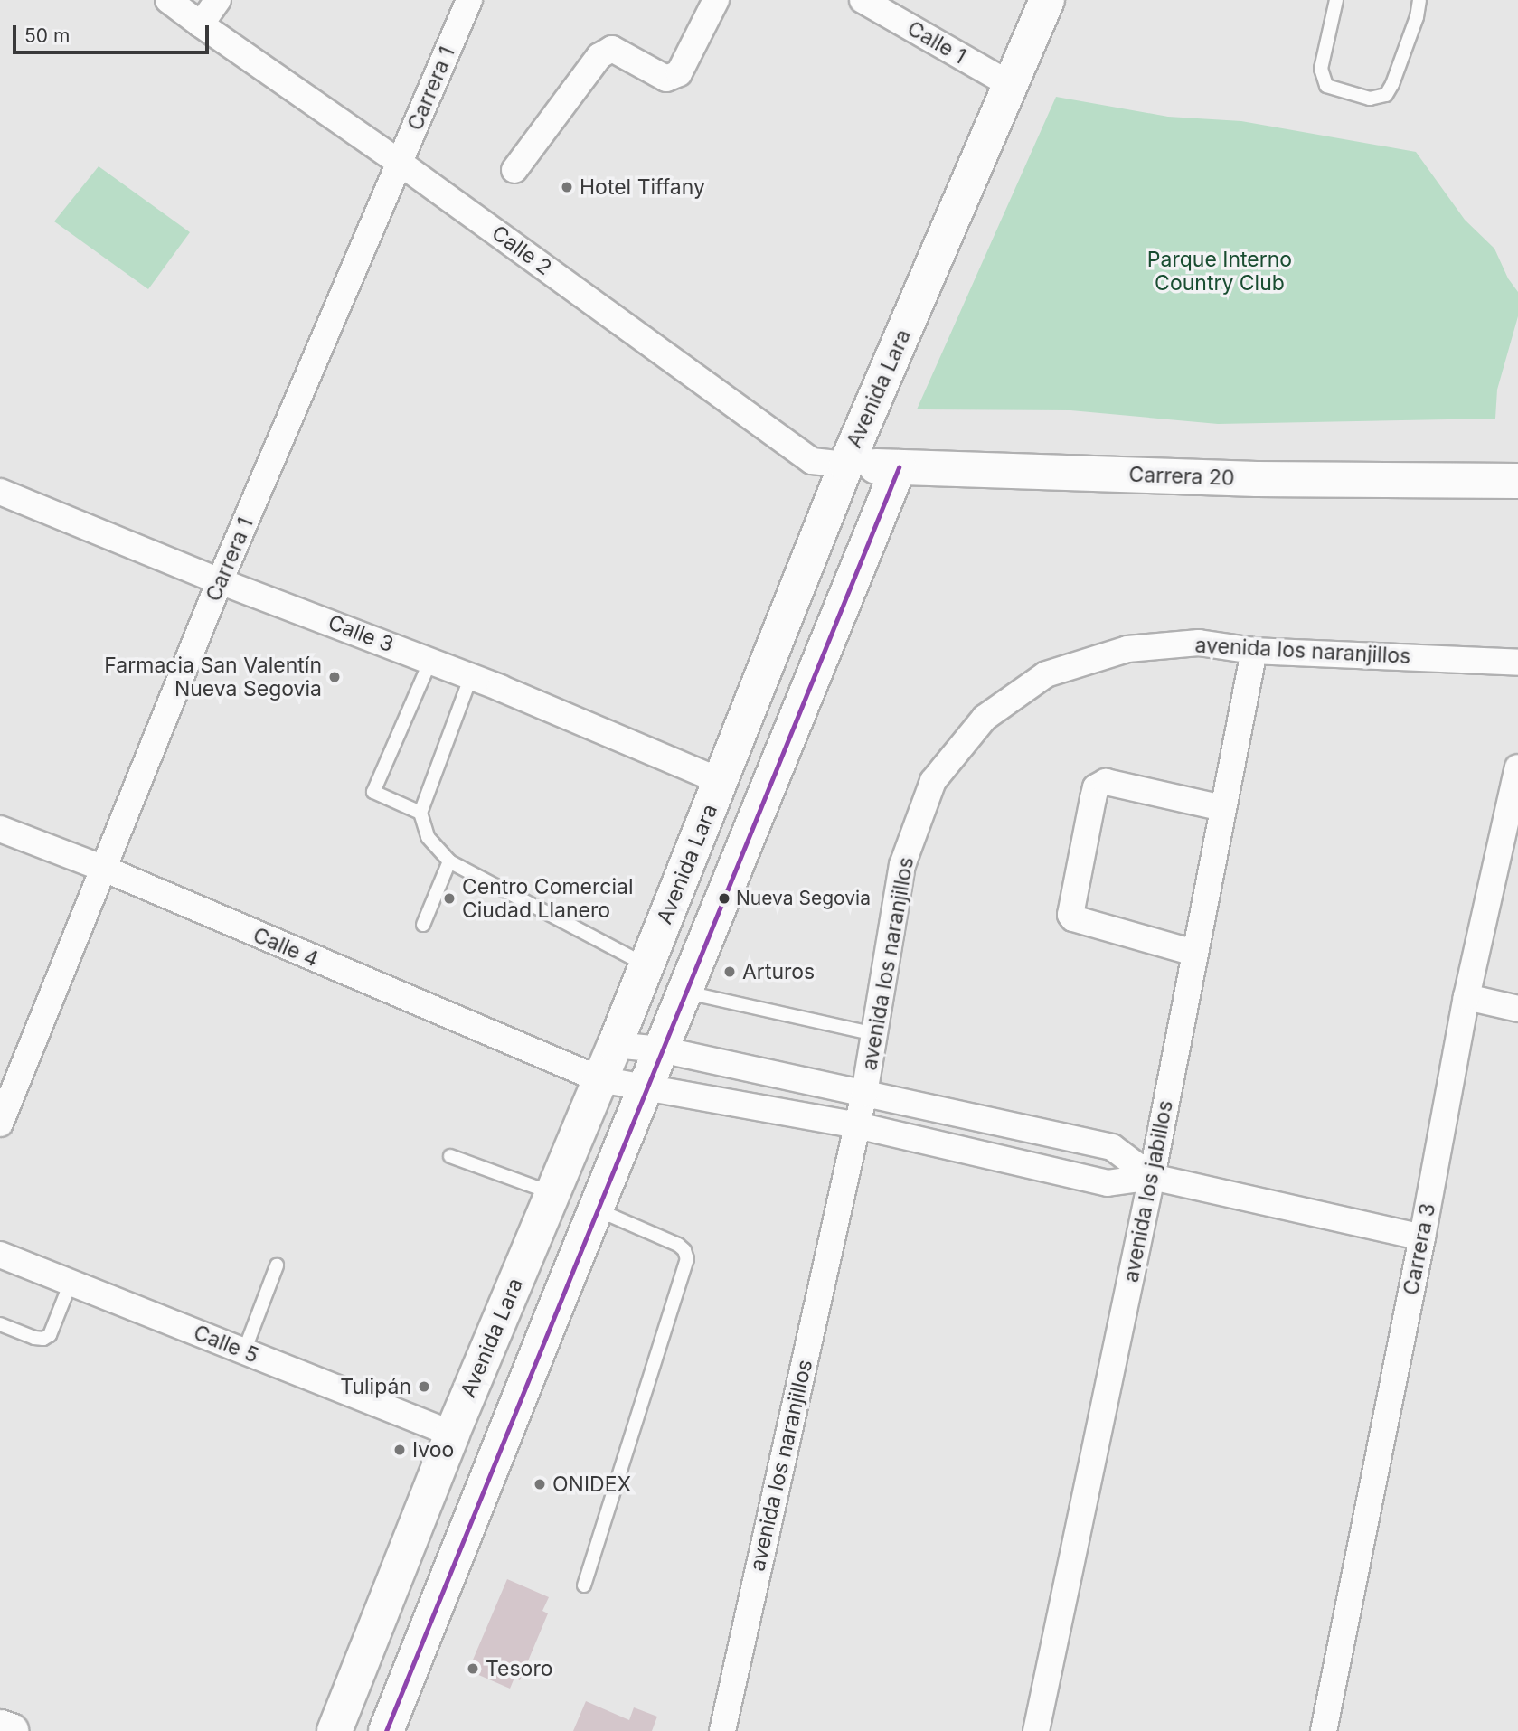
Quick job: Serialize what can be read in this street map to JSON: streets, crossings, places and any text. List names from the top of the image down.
{
  "streets": {
    "street": [
      "Calle 1",
      "Carrera 1",
      "Calle 2",
      "Avenida Lara",
      "Carrera 20",
      "Calle 3",
      "avenida los naranjillos",
      "Calle 4",
      "avenida los jabillos",
      "Carrera 3",
      "Calle 5"
    ]
  },
  "crossings": [
    ["Calle 1", "Avenida Lara"],
    ["Carrera 1", "Calle 2"],
    ["Carrera 1", "Calle 3"],
    ["Carrera 1", "Calle 4"],
    ["Calle 2", "Avenida Lara"],
    ["Calle 2", "Carrera 20"],
    ["Avenida Lara", "Carrera 20"],
    ["Avenida Lara", "Calle 3"],
    ["Avenida Lara", "Calle 4"],
    ["Avenida Lara", "Calle 5"],
    ["avenida los naranjillos", "Calle 4"],
    ["avenida los naranjillos", "avenida los jabillos"],
    ["Calle 4", "avenida los jabillos"]
  ],
  "parks": ["Parque Interno Country Club"],
  "places": [
    "Hotel Tiffany",
    "Farmacia San Valentín Nueva Segovia",
    "Centro Comercial Ciudad Llanero",
    "Nueva Segovia",
    "Arturos",
    "Tulipán",
    "Ivoo",
    "ONIDEX",
    "Tesoro"
  ],
  "scale_bar": "50 m"
}
